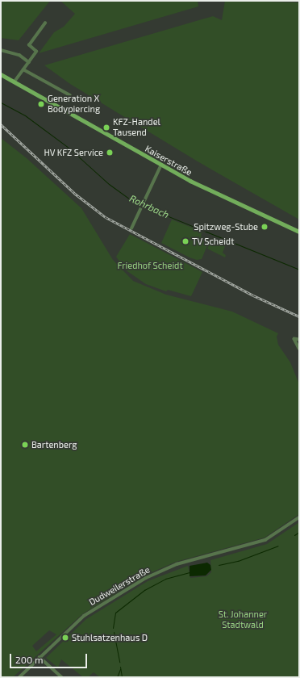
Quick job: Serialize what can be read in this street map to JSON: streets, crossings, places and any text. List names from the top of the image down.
{
  "streets": {
    "main road": ["Kaiserstraße"],
    "street": ["Dudweilerstraße"]
  },
  "water": ["Rohrbach"],
  "parks": ["Friedhof Scheidt", "St. Johanner Stadtwald"],
  "places": [
    "Generation X Bodypiercing",
    "KFZ-Handel Tausend",
    "HV KFZ Service",
    "Spitzweg-Stube",
    "TV Scheidt",
    "Bartenberg",
    "Stuhlsatzenhaus D"
  ],
  "scale_bar": "200 m"
}
